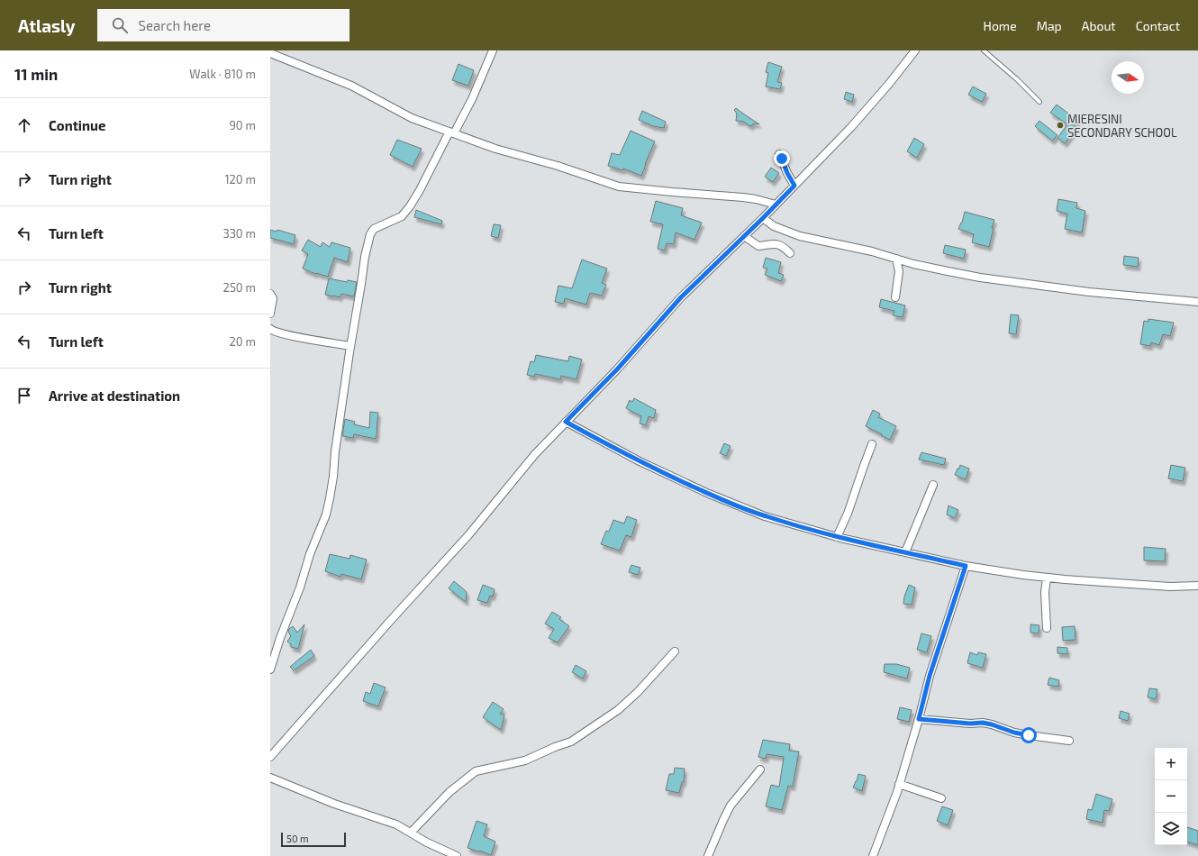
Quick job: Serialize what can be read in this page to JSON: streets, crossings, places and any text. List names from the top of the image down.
{
  "places": ["MIERESINI SECONDARY SCHOOL"],
  "scale_bar": "50 m",
  "north": "right",
  "page": {
    "header": "Atlasly",
    "search": "Search here",
    "nav": [
      "Home",
      "Map",
      "About",
      "Contact"
    ],
    "heading": ["11 min", "Walk · 810 m"],
    "list": [
      ["Continue", "90 m"],
      ["Turn right", "120 m"],
      ["Turn left", "330 m"],
      ["Turn right", "250 m"],
      ["Turn left", "20 m"],
      "Arrive at destination"
    ],
    "map_buttons": ["+", "−"],
    "scale": "50 m"
  }
}
